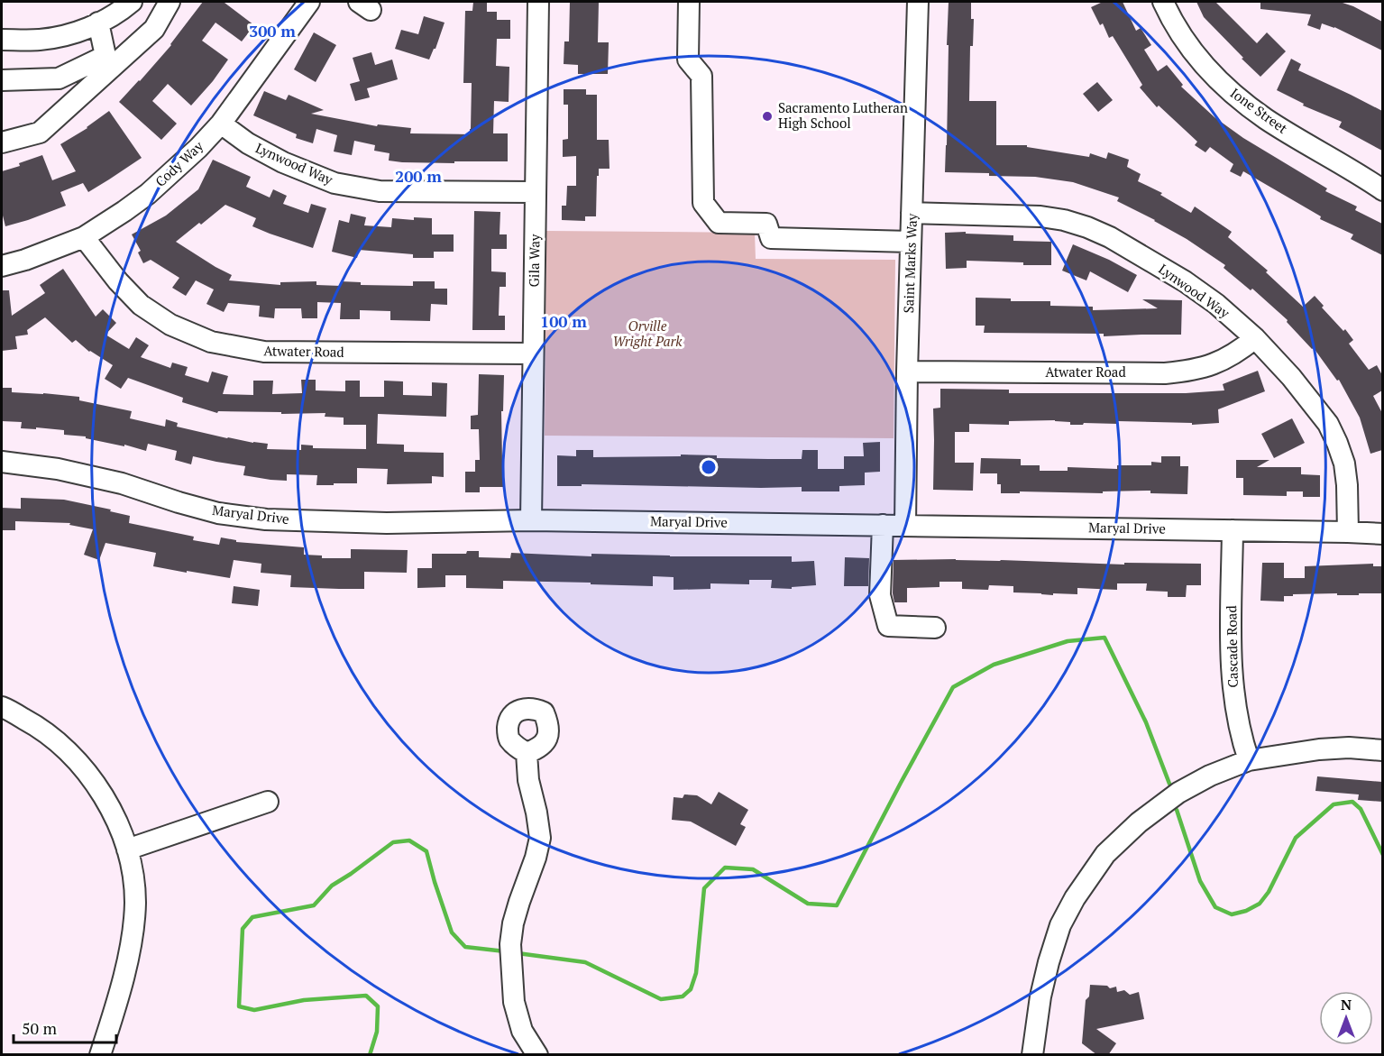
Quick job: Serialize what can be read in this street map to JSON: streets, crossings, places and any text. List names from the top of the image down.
{
  "streets": {
    "street": [
      "Ione Street",
      "Cody Way",
      "Lynwood Way",
      "Gila Way",
      "Saint Marks Way",
      "Atwater Road",
      "Maryal Drive",
      "Cascade Road"
    ]
  },
  "crossings": [
    ["Cody Way", "Lynwood Way"],
    ["Cody Way", "Atwater Road"],
    ["Lynwood Way", "Gila Way"],
    ["Lynwood Way", "Saint Marks Way"],
    ["Lynwood Way", "Atwater Road"],
    ["Lynwood Way", "Maryal Drive"],
    ["Gila Way", "Atwater Road"],
    ["Gila Way", "Maryal Drive"],
    ["Saint Marks Way", "Atwater Road"],
    ["Saint Marks Way", "Maryal Drive"],
    ["Maryal Drive", "Cascade Road"]
  ],
  "parks": ["Orville Wright Park"],
  "places": ["Sacramento Lutheran High School"],
  "scale_bar": "50 m",
  "north": "top",
  "rings": ["300 m", "200 m", "100 m"]
}
